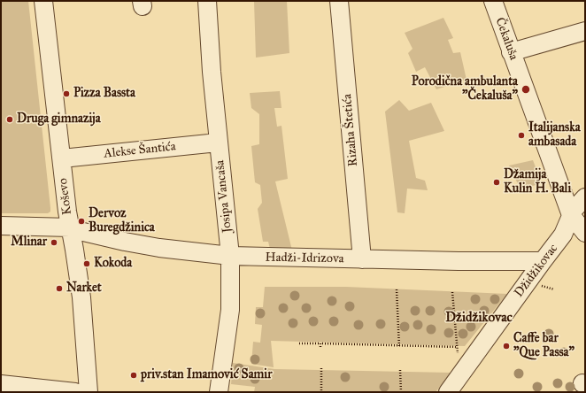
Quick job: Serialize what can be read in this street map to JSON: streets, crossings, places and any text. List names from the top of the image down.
{
  "streets": {
    "street": [
      "Čekaluša",
      "Rizaha Štetića",
      "Alekse Šantića",
      "Koševo",
      "Josipa Vancaša",
      "Hadži-Idrizova",
      "Džidžikovac"
    ]
  },
  "crossings": [
    ["Čekaluša", "Džidžikovac"],
    ["Rizaha Štetića", "Hadži-Idrizova"],
    ["Alekse Šantića", "Koševo"],
    ["Alekse Šantića", "Josipa Vancaša"],
    ["Koševo", "Hadži-Idrizova"],
    ["Josipa Vancaša", "Hadži-Idrizova"],
    ["Hadži-Idrizova", "Džidžikovac"]
  ],
  "districts": ["Džidžikovac"],
  "places": [
    "Porodična ambulanta \"Čekaluša\"",
    "Pizza Bassta",
    "Druga gimnazija",
    "Italijanska ambasada",
    "Džamija Kulin H. Bali",
    "Dervoz Buregdžinica",
    "Mlinar",
    "Kokoda",
    "Narket",
    "Caffe bar \"Que Passa\"",
    "priv.stan Imamović Samir"
  ]
}
